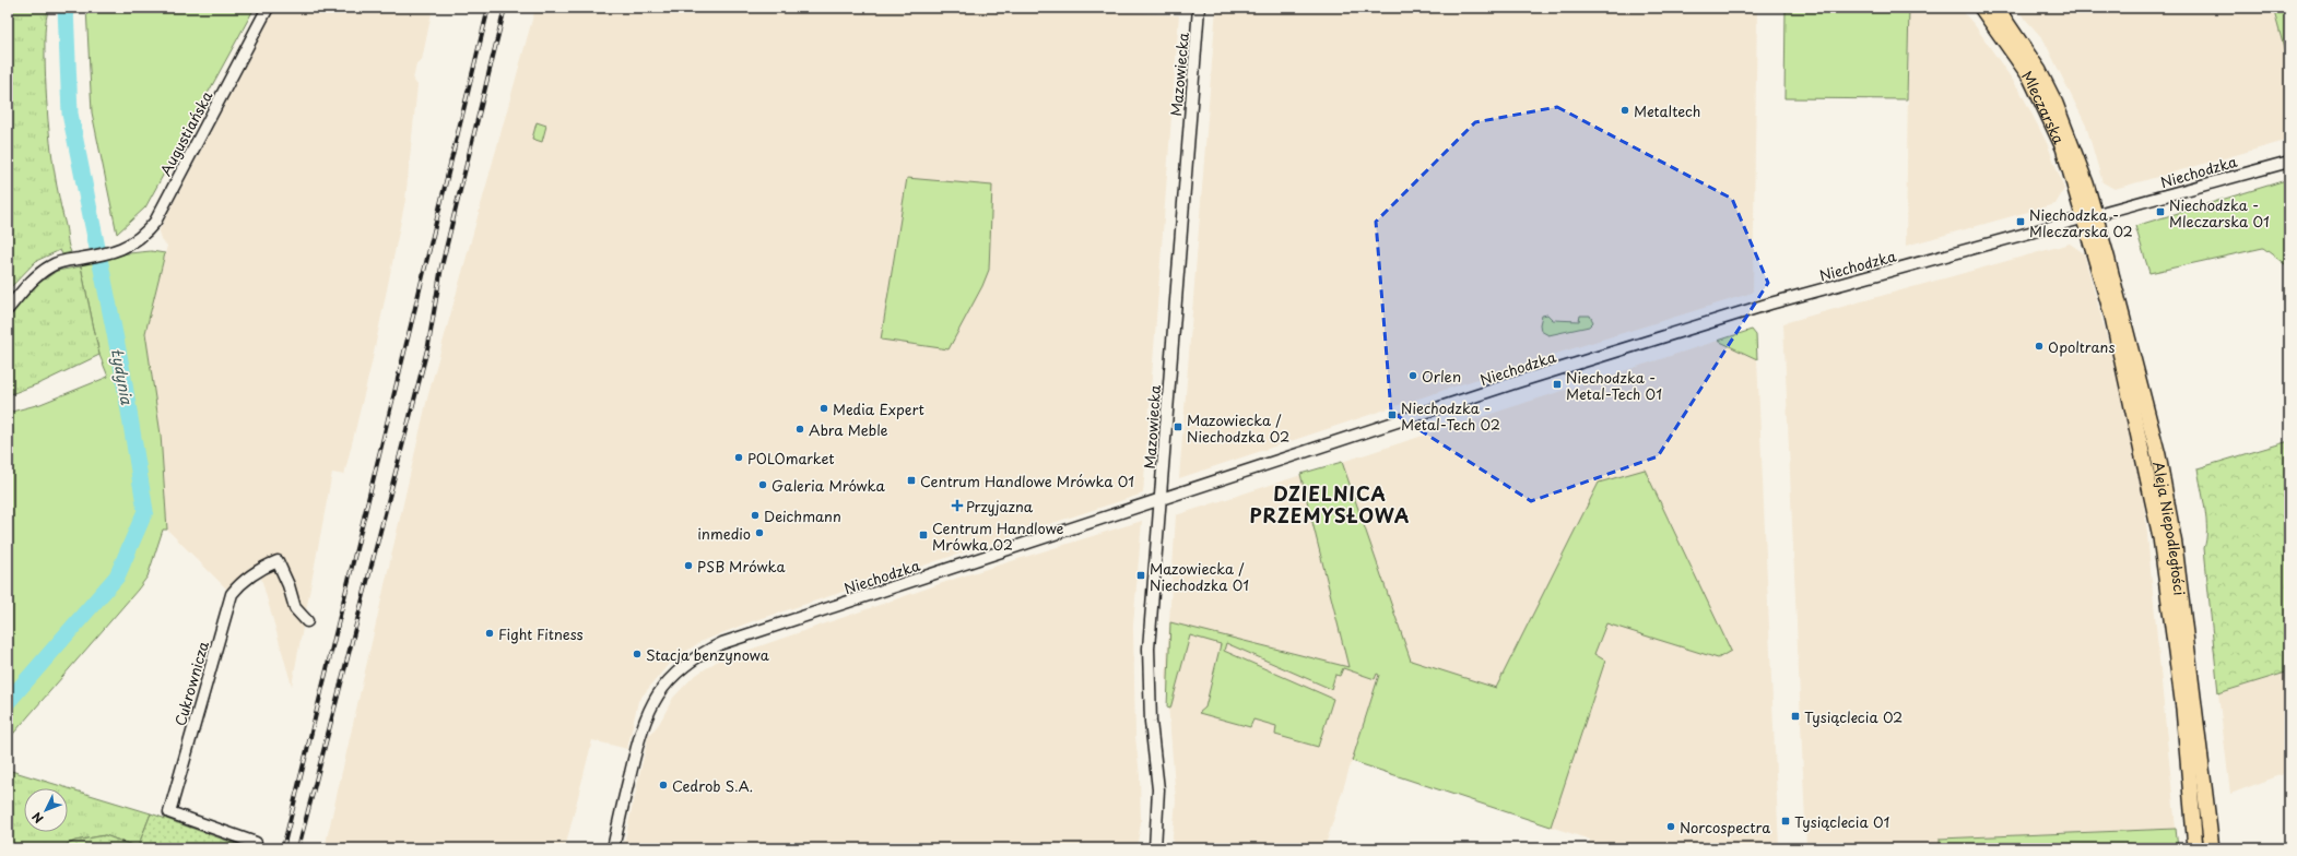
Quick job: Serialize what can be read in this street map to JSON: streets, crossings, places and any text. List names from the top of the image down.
{
  "streets": {
    "main road": ["Mleczarska", "Aleja Niepodległości"],
    "street": [
      "Mazowiecka",
      "Augustiańska",
      "Niechodzka",
      "Cukrownicza"
    ]
  },
  "crossings": [
    ["Mazowiecka", "Niechodzka"],
    ["Mleczarska", "Niechodzka"],
    ["Mleczarska", "Aleja Niepodległości"],
    ["Niechodzka", "Aleja Niepodległości"]
  ],
  "districts": ["DZIELNICA PRZEMYSŁOWA"],
  "water": ["Łydynia"],
  "places": {
    "other": [
      "Metaltech",
      "Opoltrans",
      "Orlen",
      "Media Expert",
      "Abra Meble",
      "POLOmarket",
      "Galeria Mrówka",
      "Deichmann",
      "inmedio",
      "PSB Mrówka",
      "Fight Fitness",
      "Stacja benzynowa",
      "Cedrob S.A.",
      "Norcospectra"
    ],
    "transit": [
      "Niechodzka - Mleczarska 01",
      "Niechodzka - Mleczarska 02",
      "Niechodzka - Metal-Tech 01",
      "Niechodzka - Metal-Tech 02",
      "Mazowiecka / Niechodzka 02",
      "Centrum Handlowe Mrówka 01",
      "Centrum Handlowe Mrówka 02",
      "Mazowiecka / Niechodzka 01",
      "Tysiąclecia 02",
      "Tysiąclecia 01"
    ],
    "health": ["Przyjazna"]
  },
  "north": "bottom left"
}
